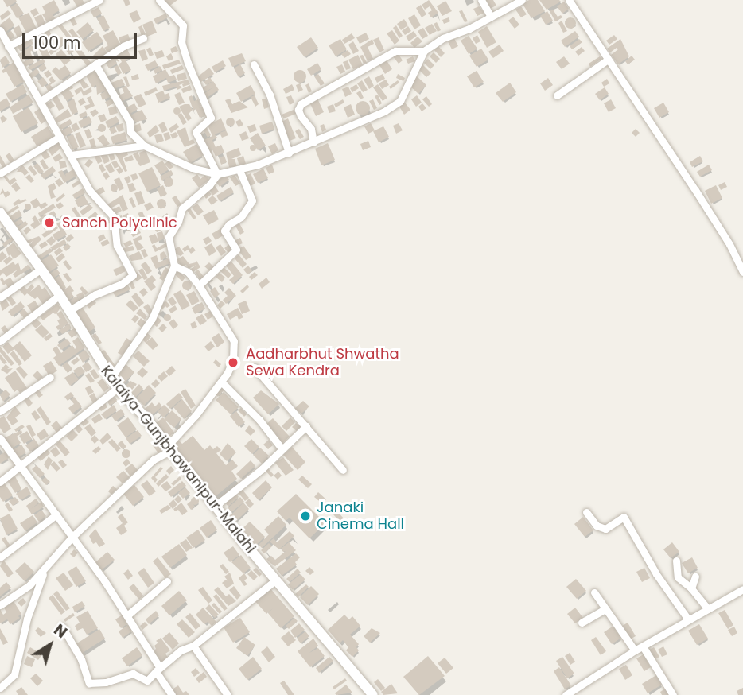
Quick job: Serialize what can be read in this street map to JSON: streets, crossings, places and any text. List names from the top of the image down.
{
  "streets": {
    "street": ["Kalaiya-Gunjbhawanipur-Malahi"]
  },
  "places": ["Sanch Polyclinic", "Aadharbhut Shwatha Sewa Kendra", "Janaki Cinema Hall"],
  "scale_bar": "100 m",
  "north": "top right"
}
